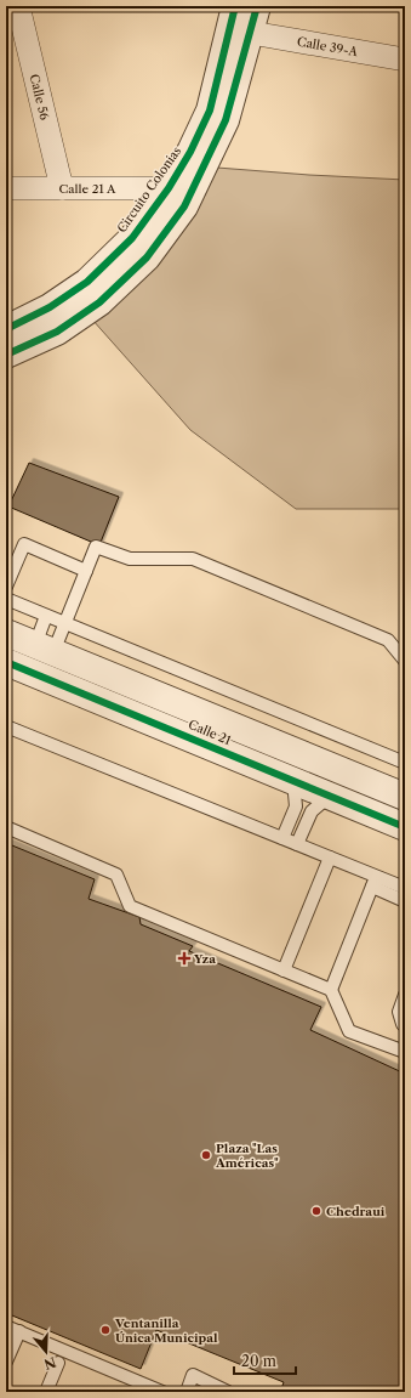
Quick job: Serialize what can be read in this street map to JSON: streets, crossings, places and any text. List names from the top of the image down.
{
  "streets": {
    "street": [
      "Calle 39-A",
      "Calle 56",
      "Calle 21 A",
      "Circuito Colonias",
      "Calle 21"
    ]
  },
  "crossings": [
    ["Calle 39-A", "Circuito Colonias"],
    ["Calle 56", "Calle 21 A"],
    ["Calle 21 A", "Circuito Colonias"]
  ],
  "places": {
    "health": ["Yza"],
    "other": ["Plaza \"Las Américas\"", "Chedraui", "Ventanilla Única Municipal"]
  },
  "scale_bar": "20 m",
  "north": "bottom"
}
